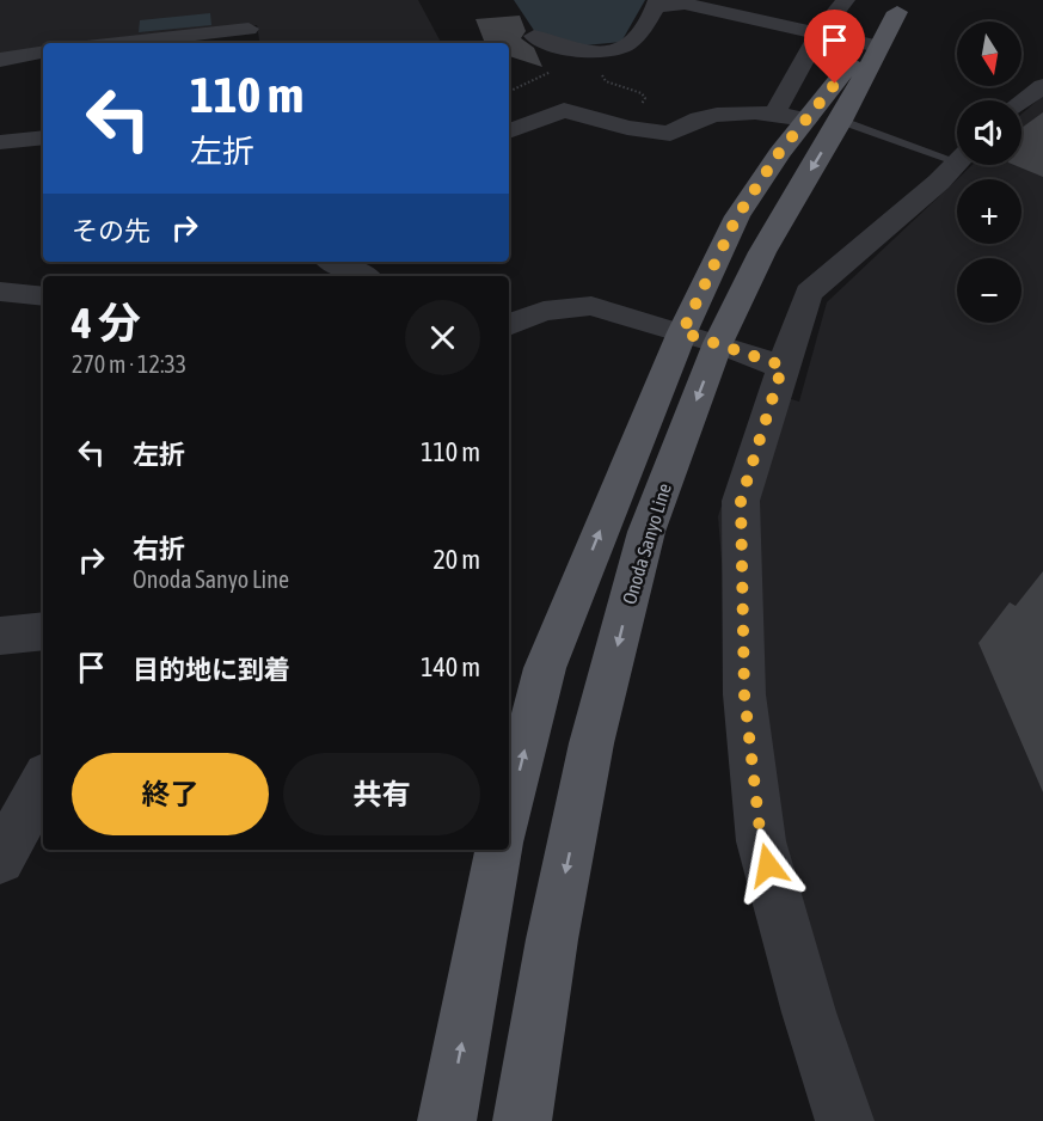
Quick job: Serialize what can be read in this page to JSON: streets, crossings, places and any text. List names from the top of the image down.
{
  "streets": {
    "main road": ["Onoda Sanyo Line"]
  },
  "north": "bottom",
  "page": {
    "map_buttons": ["+", "−"],
    "turn": ["110 m", "左折"],
    "then": "その先",
    "heading": ["4 分", "270 m · 12:33"],
    "list": [
      {
        "name": "左折",
        "value": "110 m"
      },
      {
        "name": "右折",
        "note": "Onoda Sanyo Line",
        "value": "20 m"
      },
      {
        "name": "目的地に到着",
        "value": "140 m"
      }
    ],
    "buttons": ["終了", "共有"]
  }
}
